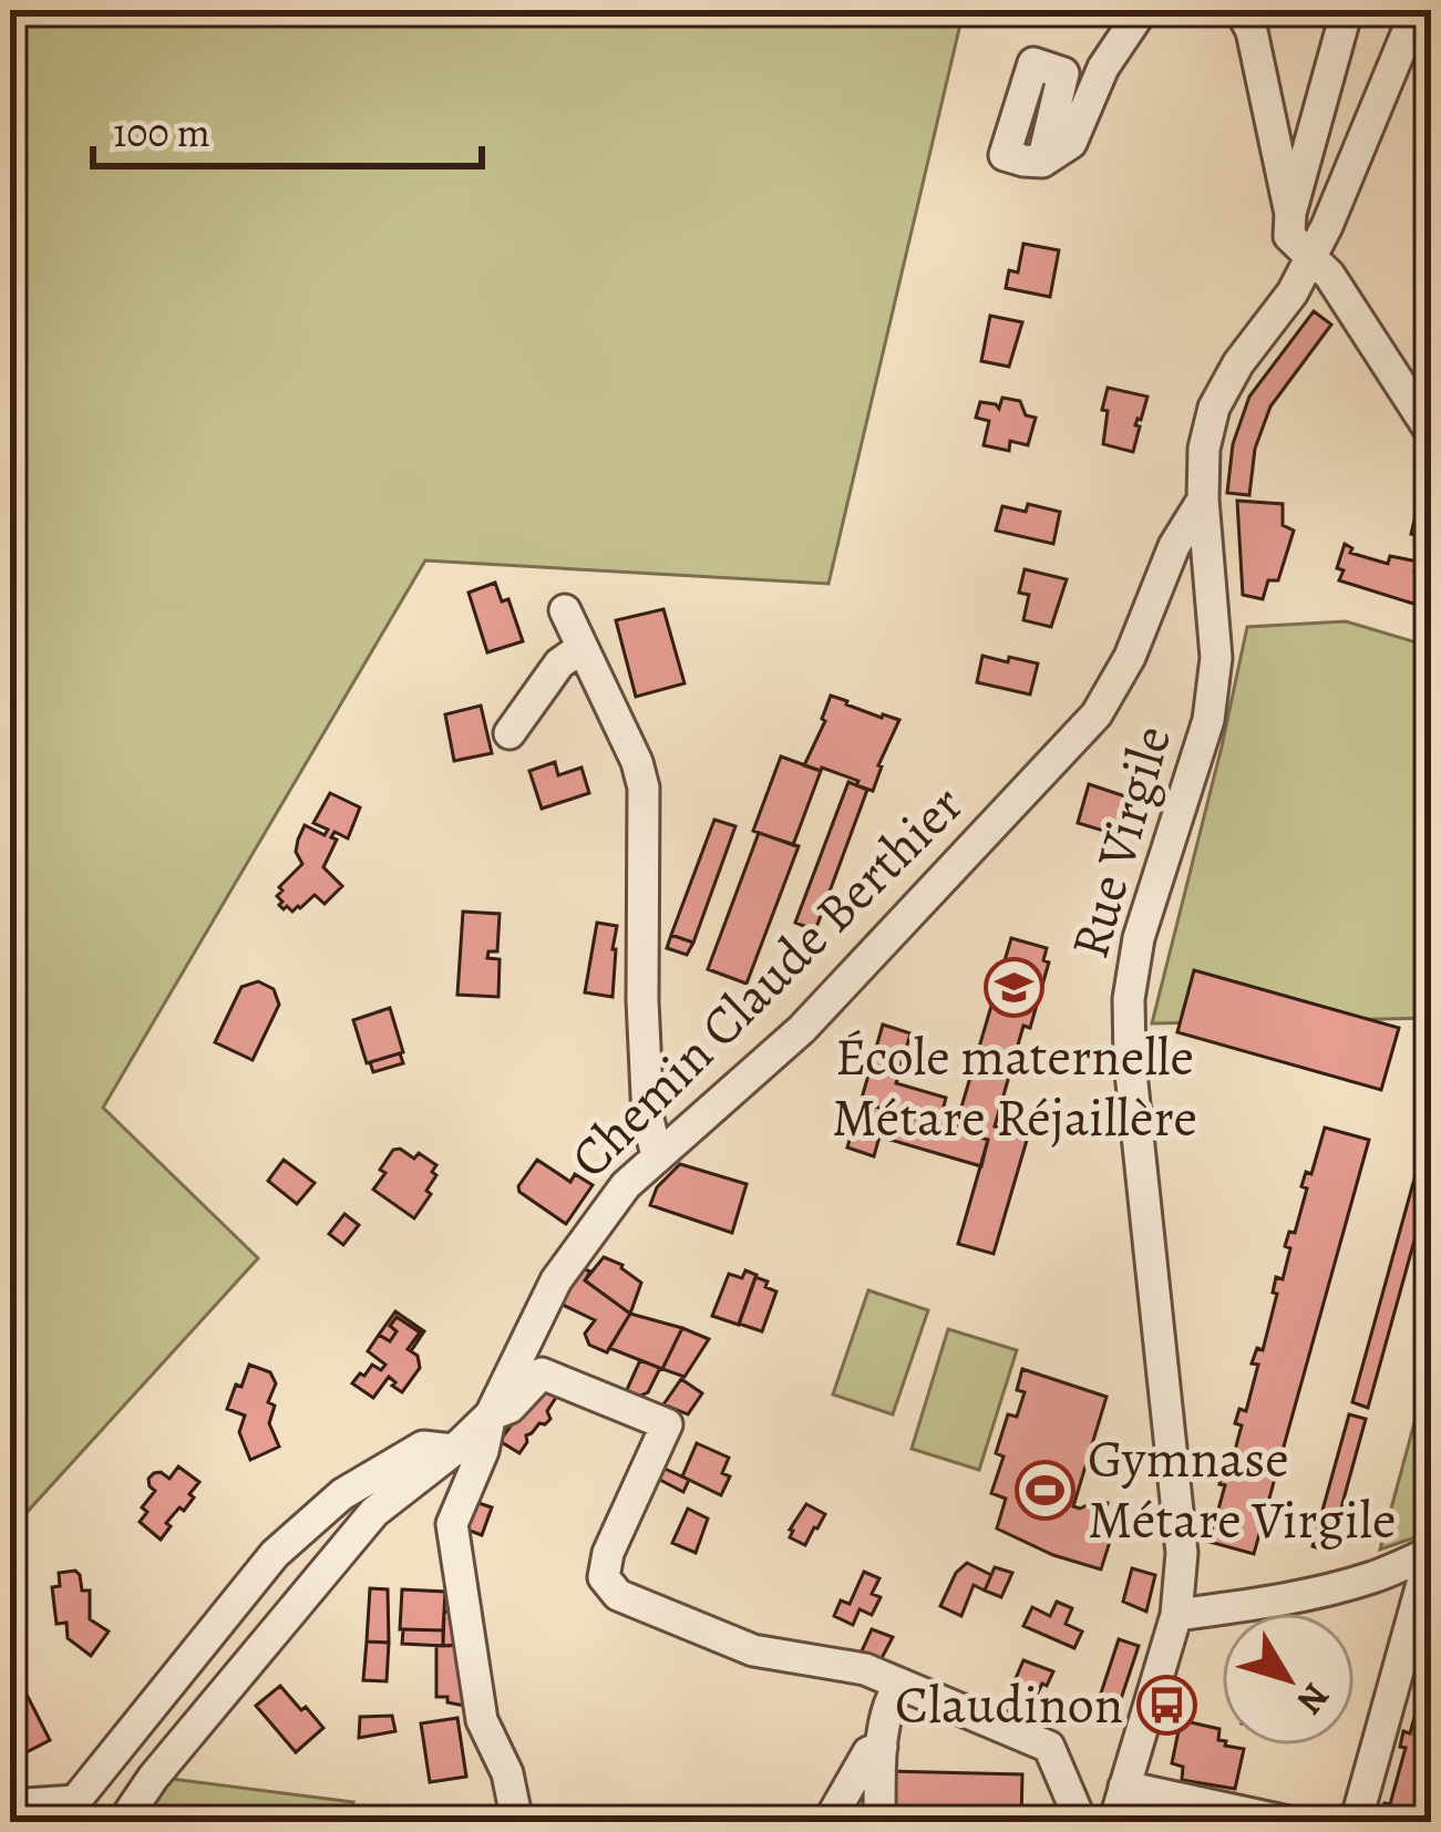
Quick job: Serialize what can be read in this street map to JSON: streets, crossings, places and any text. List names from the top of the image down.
{
  "streets": {
    "street": ["Rue Virgile", "Chemin Claude Berthier"]
  },
  "crossings": [
    ["Rue Virgile", "Chemin Claude Berthier"]
  ],
  "places": {
    "school or university": ["École maternelle Métare Réjaillère"],
    "sports": ["Gymnase Métare Virgile"],
    "bus stop": ["Claudinon"]
  },
  "scale_bar": "100 m",
  "north": "bottom right"
}
